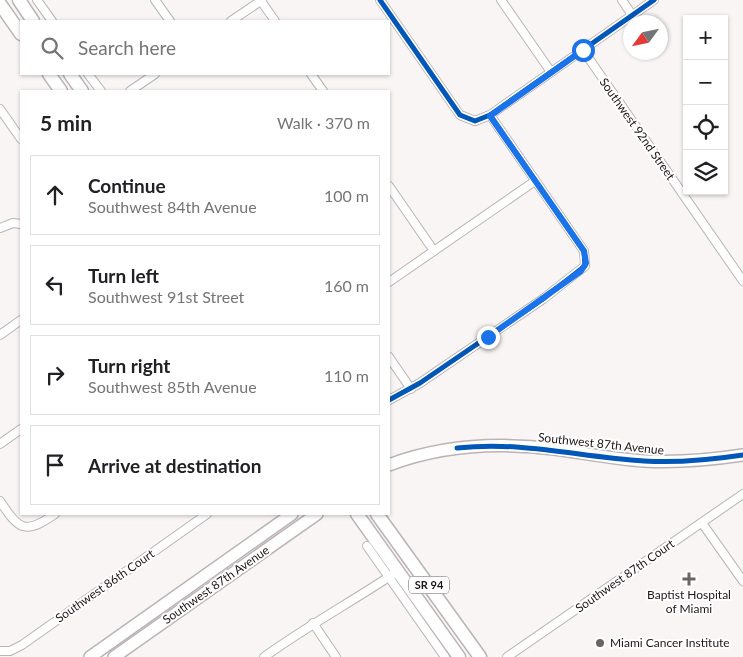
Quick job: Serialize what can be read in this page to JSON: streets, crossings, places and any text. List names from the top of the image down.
{
  "streets": {
    "main road": ["Southwest 87th Avenue", "SR 94"],
    "street": ["Southwest 92nd Street", "Southwest 87th Court", "Southwest 86th Court"]
  },
  "places": {
    "health": ["Baptist Hospital of Miami"],
    "other": ["Miami Cancer Institute"]
  },
  "north": "bottom left",
  "page": {
    "map_buttons": ["+", "−"],
    "search": "Search here",
    "heading": ["5 min", "Walk · 370 m"],
    "list": [
      ["Continue", "Southwest 84th Avenue", "100 m"],
      ["Turn left", "Southwest 91st Street", "160 m"],
      ["Turn right", "Southwest 85th Avenue", "110 m"],
      "Arrive at destination"
    ]
  }
}
